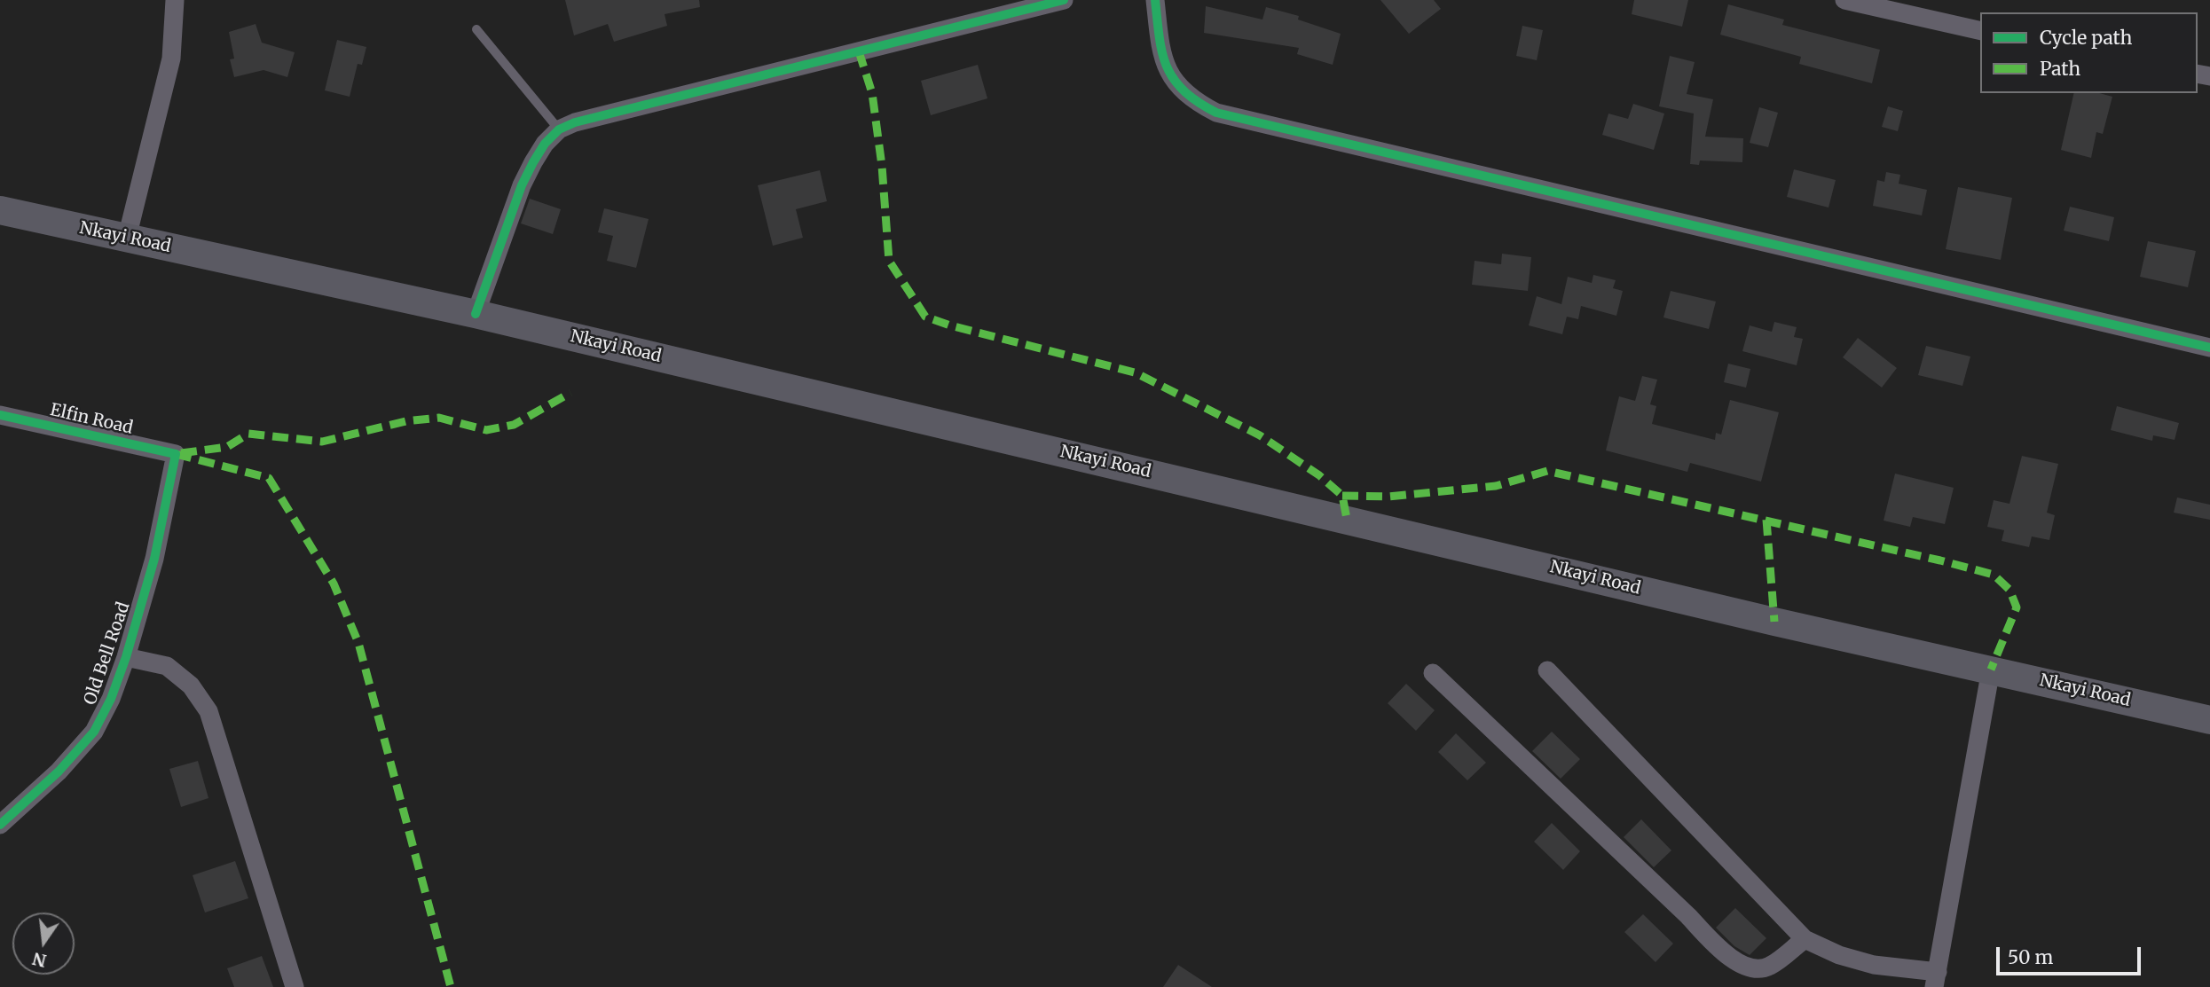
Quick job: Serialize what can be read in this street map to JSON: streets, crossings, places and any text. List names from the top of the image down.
{
  "streets": {
    "main road": ["Nkayi Road"],
    "street": ["Elfin Road", "Old Bell Road"]
  },
  "crossings": [
    ["Elfin Road", "Old Bell Road"]
  ],
  "legend": ["Cycle path", "Path"],
  "scale_bar": "50 m",
  "north": "bottom"
}
